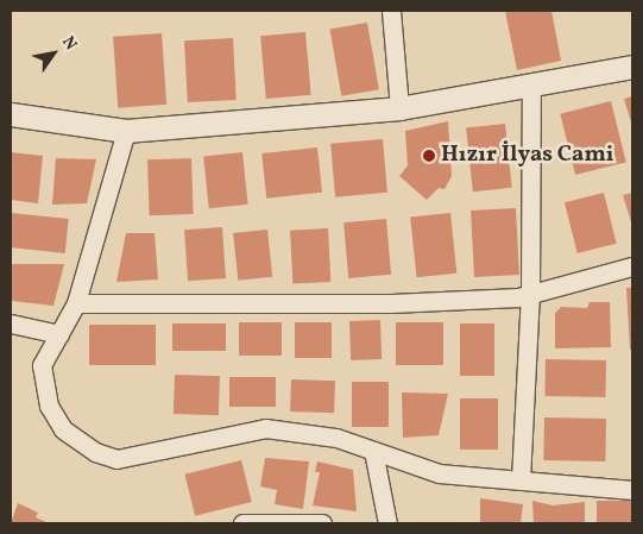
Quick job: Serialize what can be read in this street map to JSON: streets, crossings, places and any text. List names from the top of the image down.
{
  "places": ["Hızır İlyas Cami"],
  "north": "top right"
}
